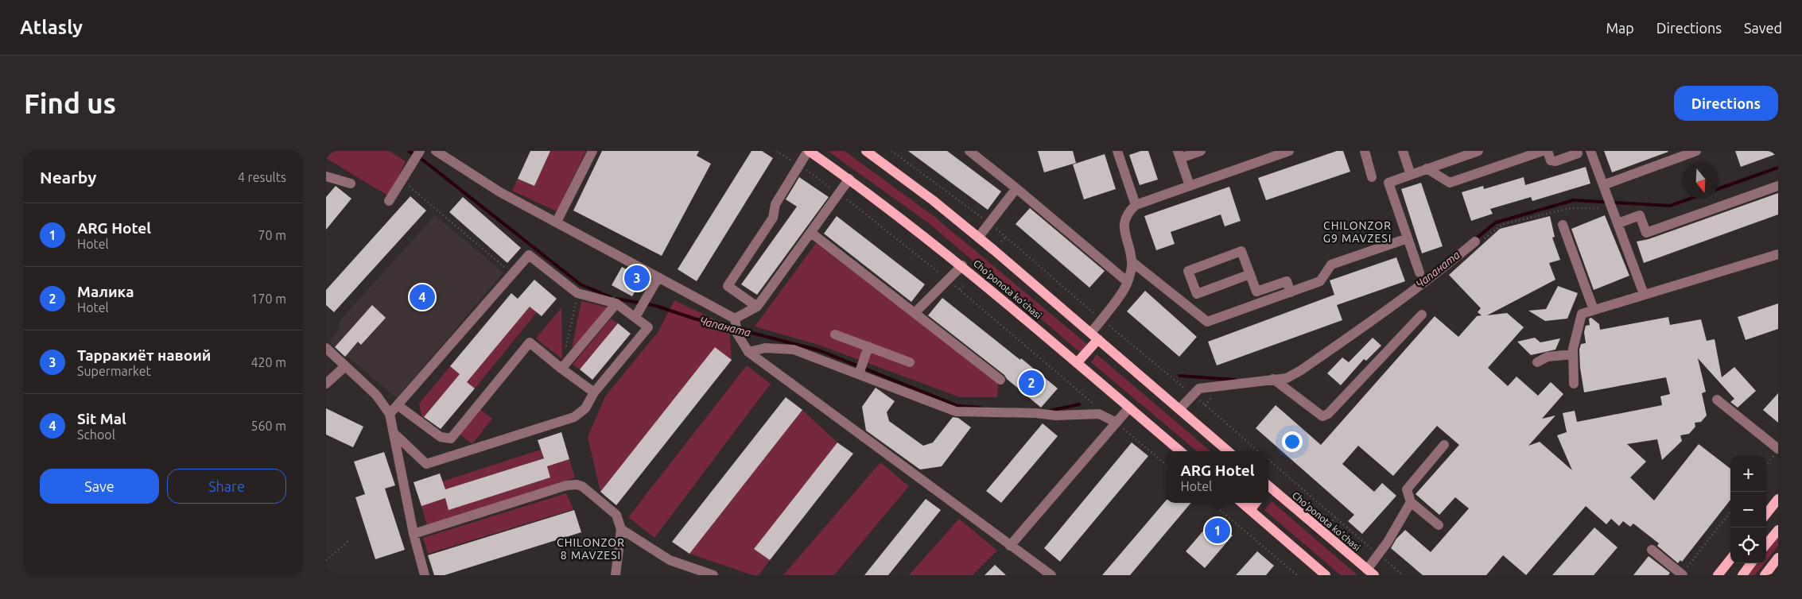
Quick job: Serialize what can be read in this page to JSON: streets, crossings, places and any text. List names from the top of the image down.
{
  "streets": {
    "main road": ["Cho'ponota ko'chasi"]
  },
  "districts": ["CHILONZOR G9 MAVZESI", "CHILONZOR 8 MAVZESI"],
  "water": ["Чапаната"],
  "north": "bottom",
  "page": {
    "header": "Atlasly",
    "nav": ["Map", "Directions", "Saved"],
    "buttons": [
      "Directions",
      ["Save", "Share"]
    ],
    "title": "Find us",
    "heading": ["Nearby", "4 results"],
    "list": [
      {
        "mark": "1",
        "name": "ARG Hotel",
        "note": "Hotel",
        "value": "70 m"
      },
      {
        "mark": "2",
        "name": "Малика",
        "note": "Hotel",
        "value": "170 m"
      },
      {
        "mark": "3",
        "name": "Тарракиёт навоий",
        "note": "Supermarket",
        "value": "420 m"
      },
      {
        "mark": "4",
        "name": "Sit Mal",
        "note": "School",
        "value": "560 m"
      }
    ],
    "pins": [
      "3",
      "4",
      "2",
      "1"
    ],
    "popup": ["ARG Hotel", "Hotel"],
    "map_buttons": ["+", "−"]
  }
}
